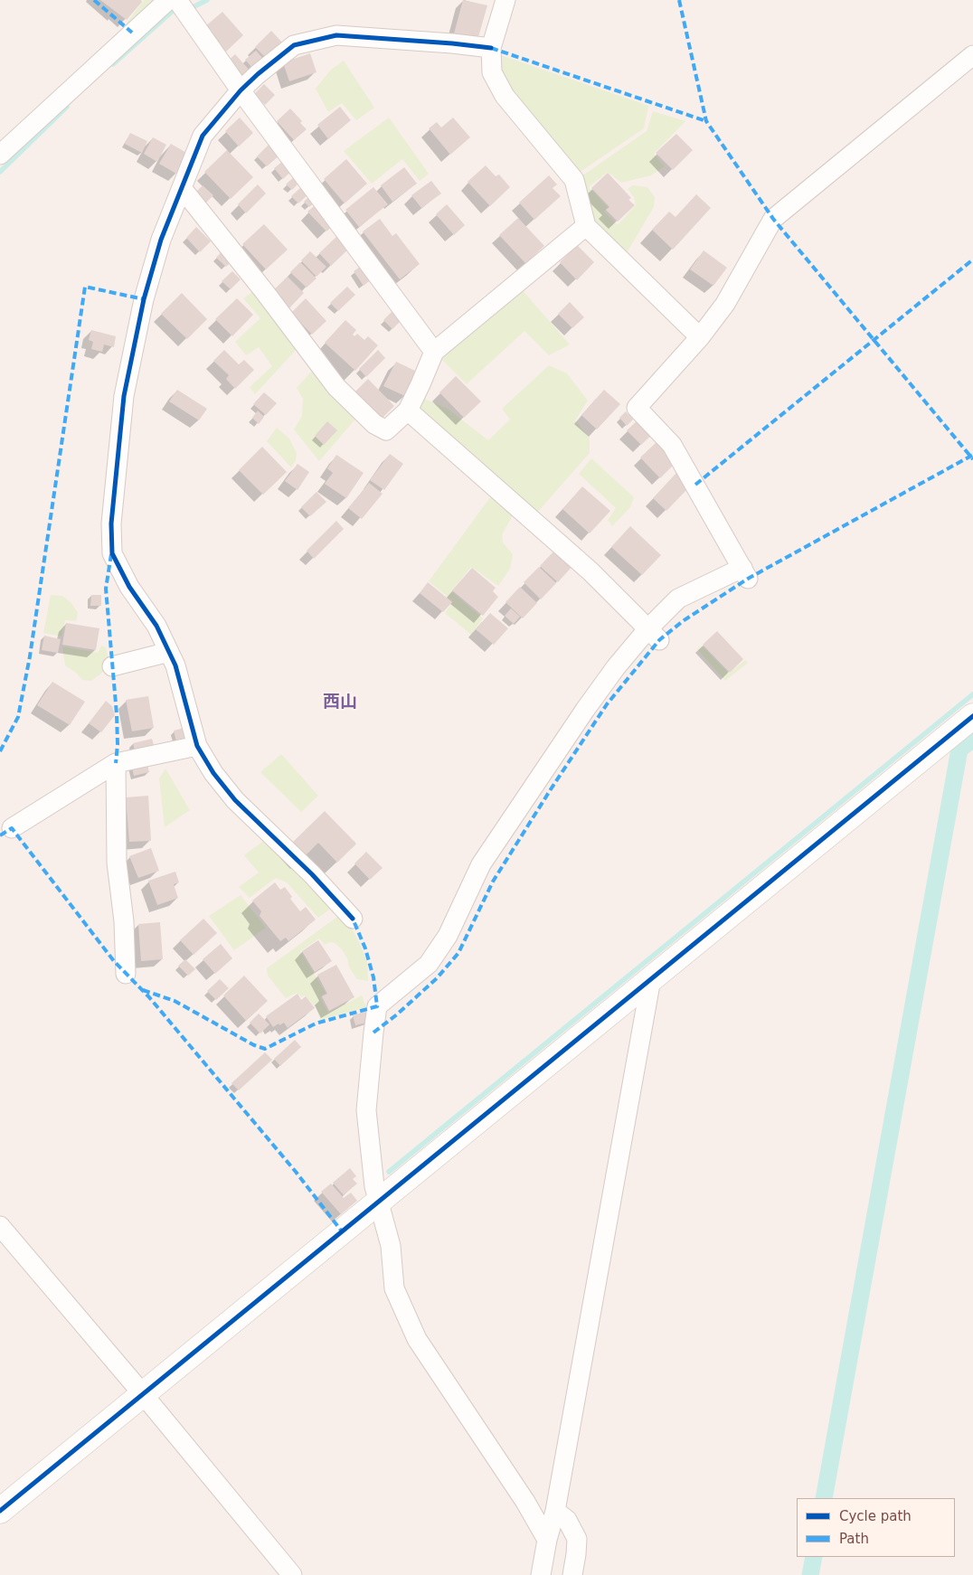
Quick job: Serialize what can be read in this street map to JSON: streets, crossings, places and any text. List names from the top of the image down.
{
  "districts": ["西山"],
  "legend": ["Cycle path", "Path"]
}
